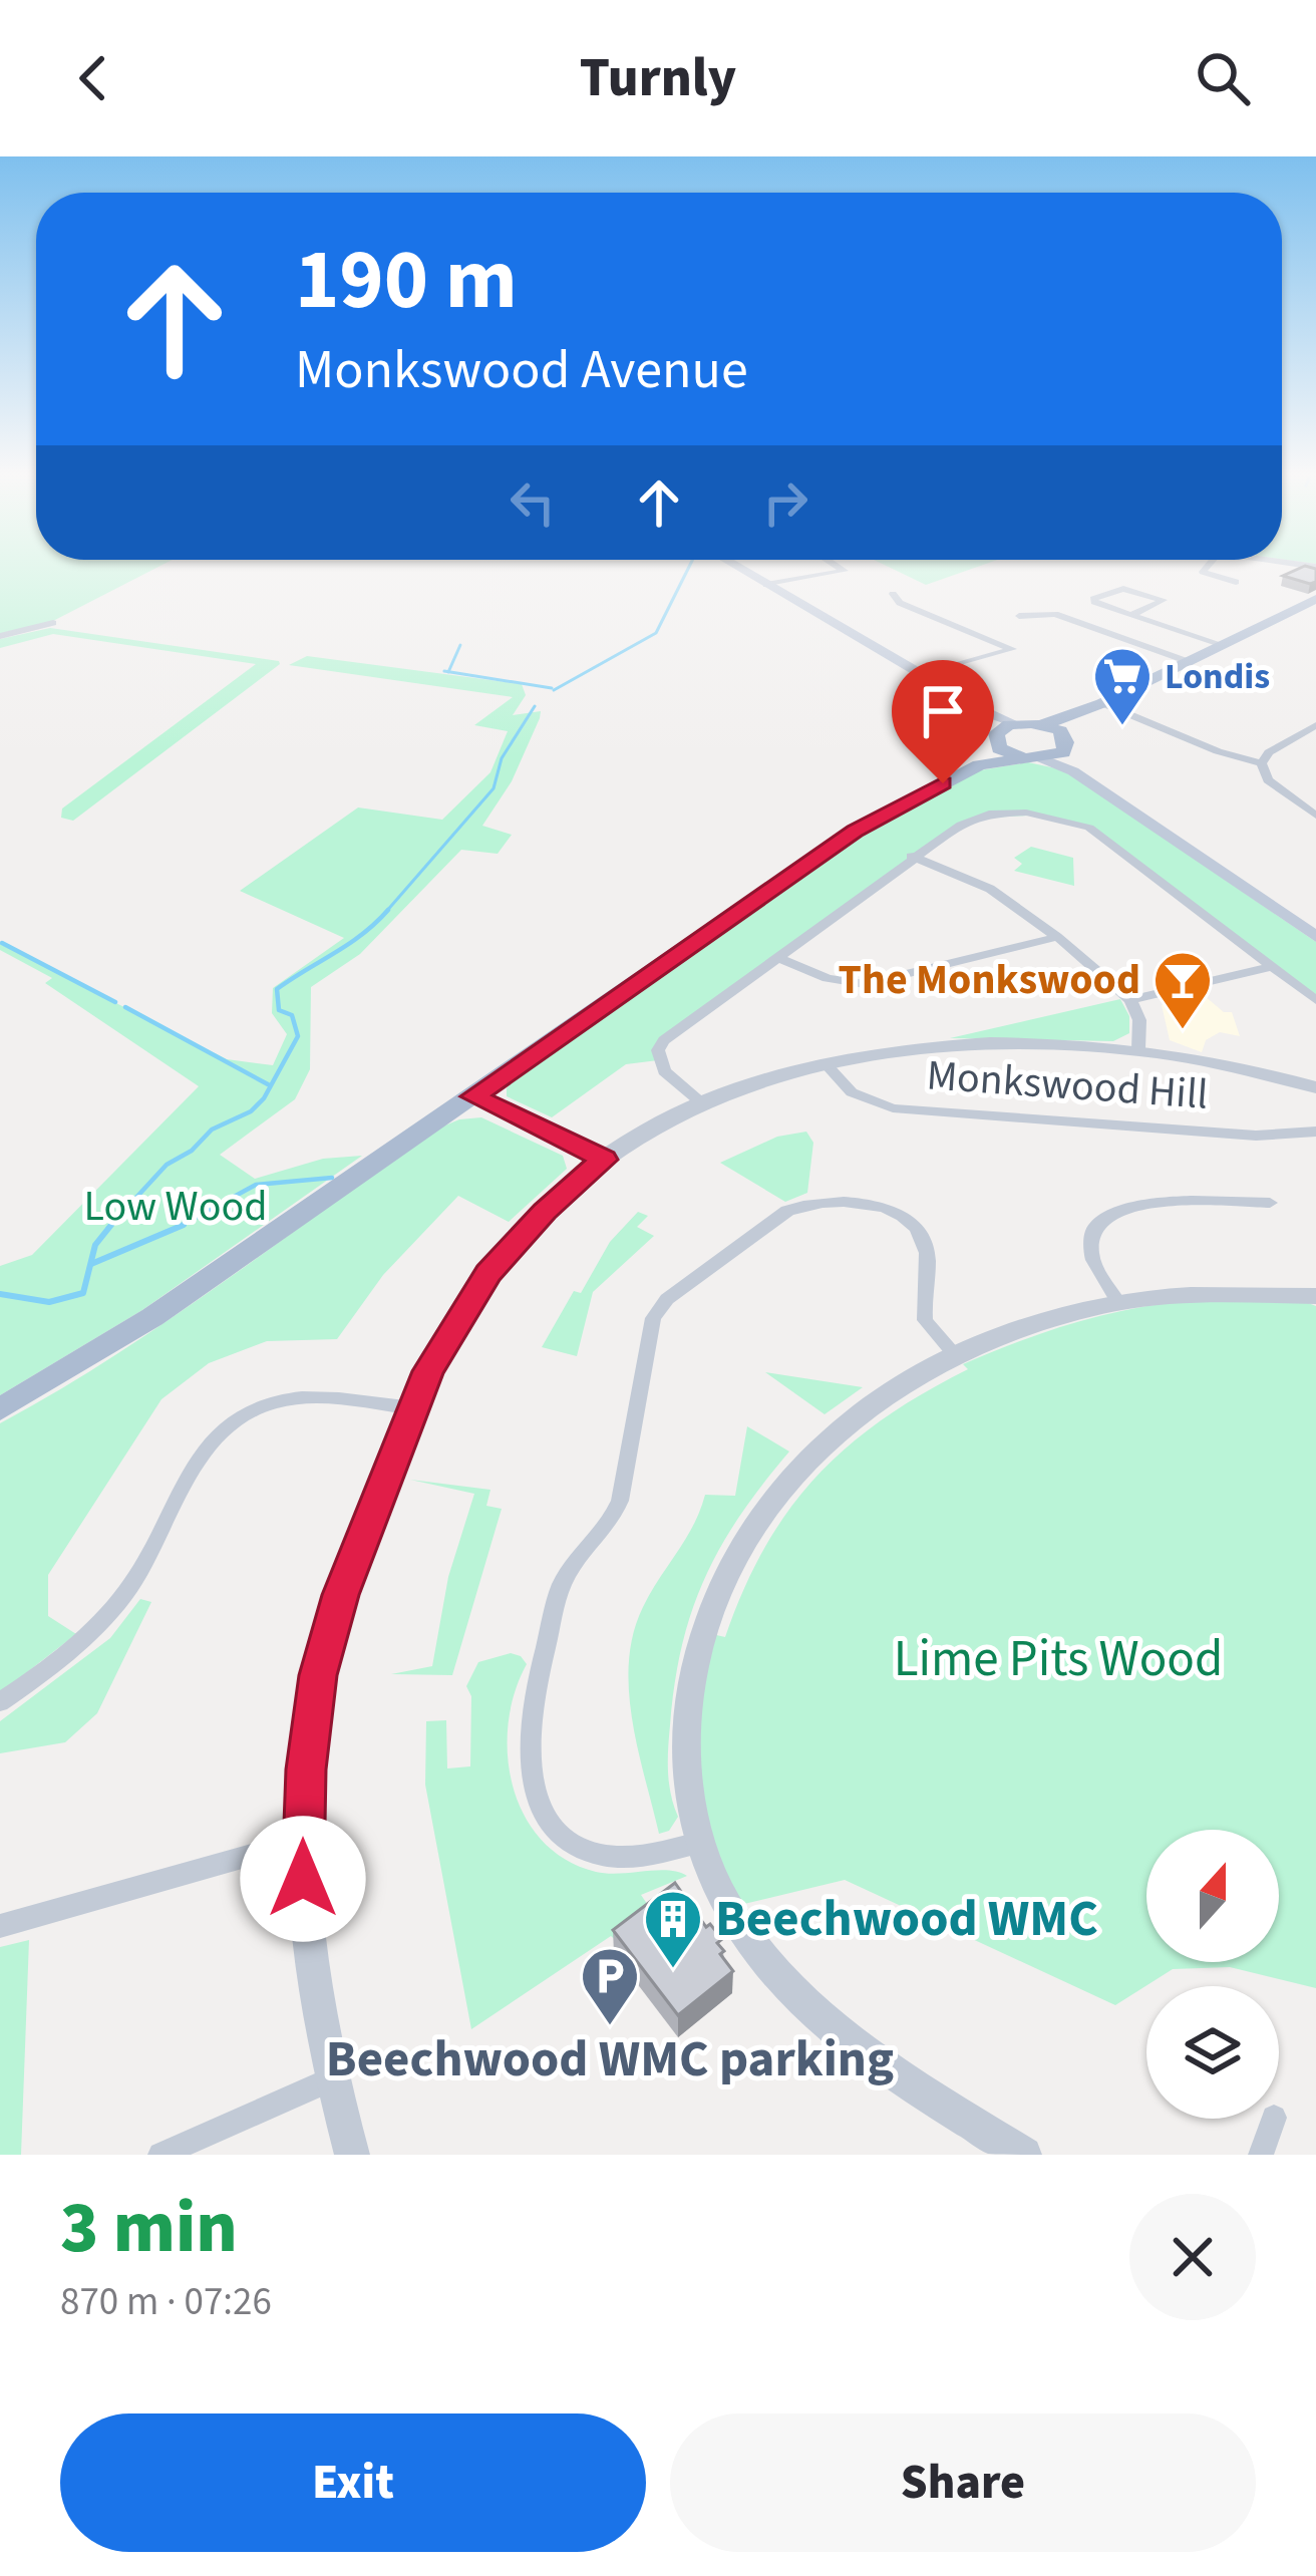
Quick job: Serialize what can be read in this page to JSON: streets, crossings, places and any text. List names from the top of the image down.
{
  "streets": {
    "street": ["Monkswood Hill"]
  },
  "parks": ["Low Wood", "Lime Pits Wood"],
  "places": {
    "supermarket": ["Londis"],
    "bar": ["The Monkswood"],
    "building": ["Beechwood WMC"],
    "parking": ["Beechwood WMC parking"]
  },
  "north": "top",
  "page": {
    "header": "Turnly",
    "turn": ["190 m", "Monkswood Avenue"],
    "heading": ["3 min", "870 m · 07:26"],
    "buttons": ["Exit", "Share"]
  }
}
